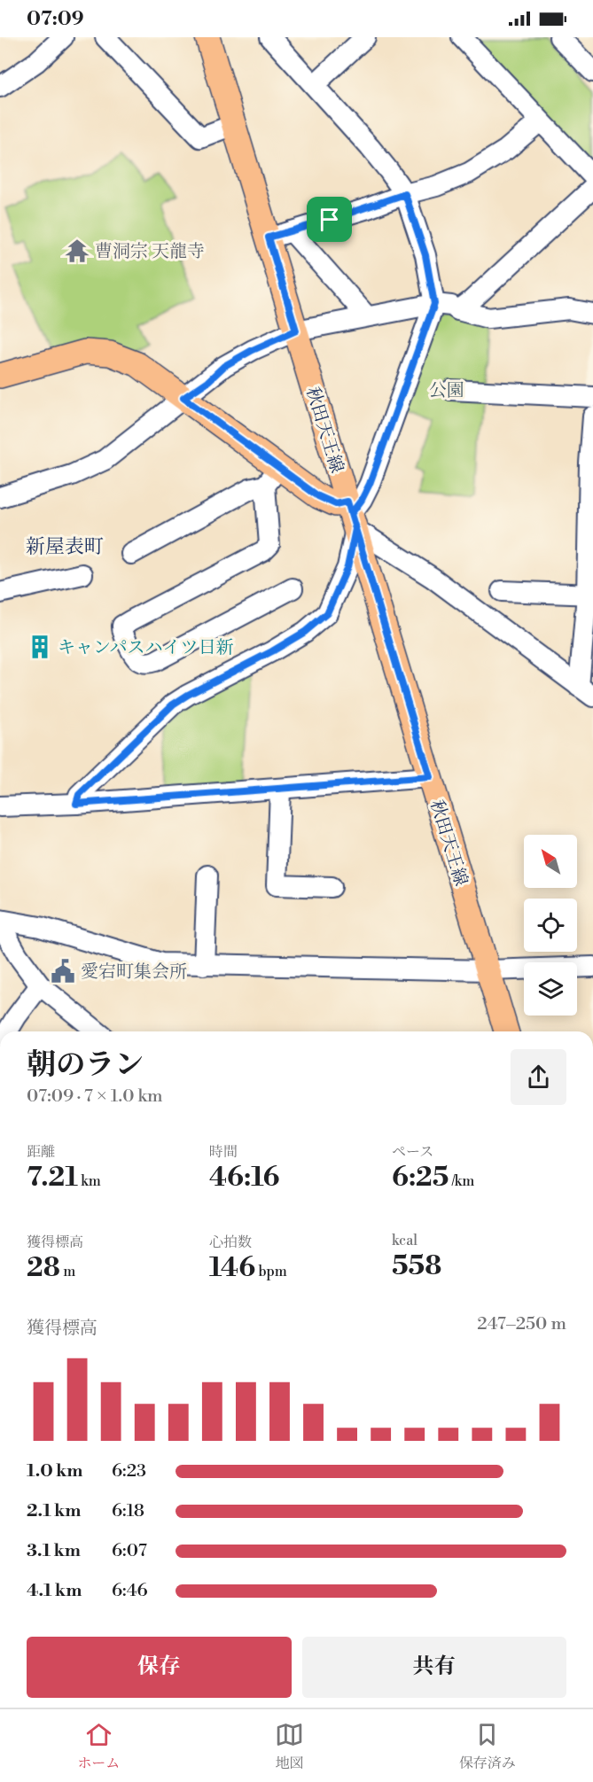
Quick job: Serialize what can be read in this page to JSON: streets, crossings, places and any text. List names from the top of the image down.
{
  "streets": {
    "main road": ["秋田天王線"]
  },
  "districts": ["新屋表町"],
  "parks": ["公園"],
  "places": {
    "temple": ["曹洞宗 天龍寺"],
    "building": ["キャンパスハイツ日新"],
    "public building": ["愛宕町集会所"]
  },
  "north": "top left",
  "page": {
    "status": "07:09",
    "heading": ["朝のラン", "07:09 · 7 × 1.0 km"],
    "stats": [
      ["距離", "7.21 km"],
      ["時間", "46:16"],
      ["ペース", "6:25 /km"],
      ["獲得標高", "28 m"],
      ["心拍数", "146 bpm"],
      ["kcal", "558"]
    ],
    "chart": ["獲得標高", "247–250 m"],
    "list": [
      {
        "name": "1.0 km",
        "note": "6:23"
      },
      {
        "name": "2.1 km",
        "note": "6:18"
      },
      {
        "name": "3.1 km",
        "note": "6:07"
      },
      {
        "name": "4.1 km",
        "note": "6:46"
      }
    ],
    "buttons": ["保存", "共有"],
    "tabs": ["ホーム", "地図", "保存済み"]
  }
}
